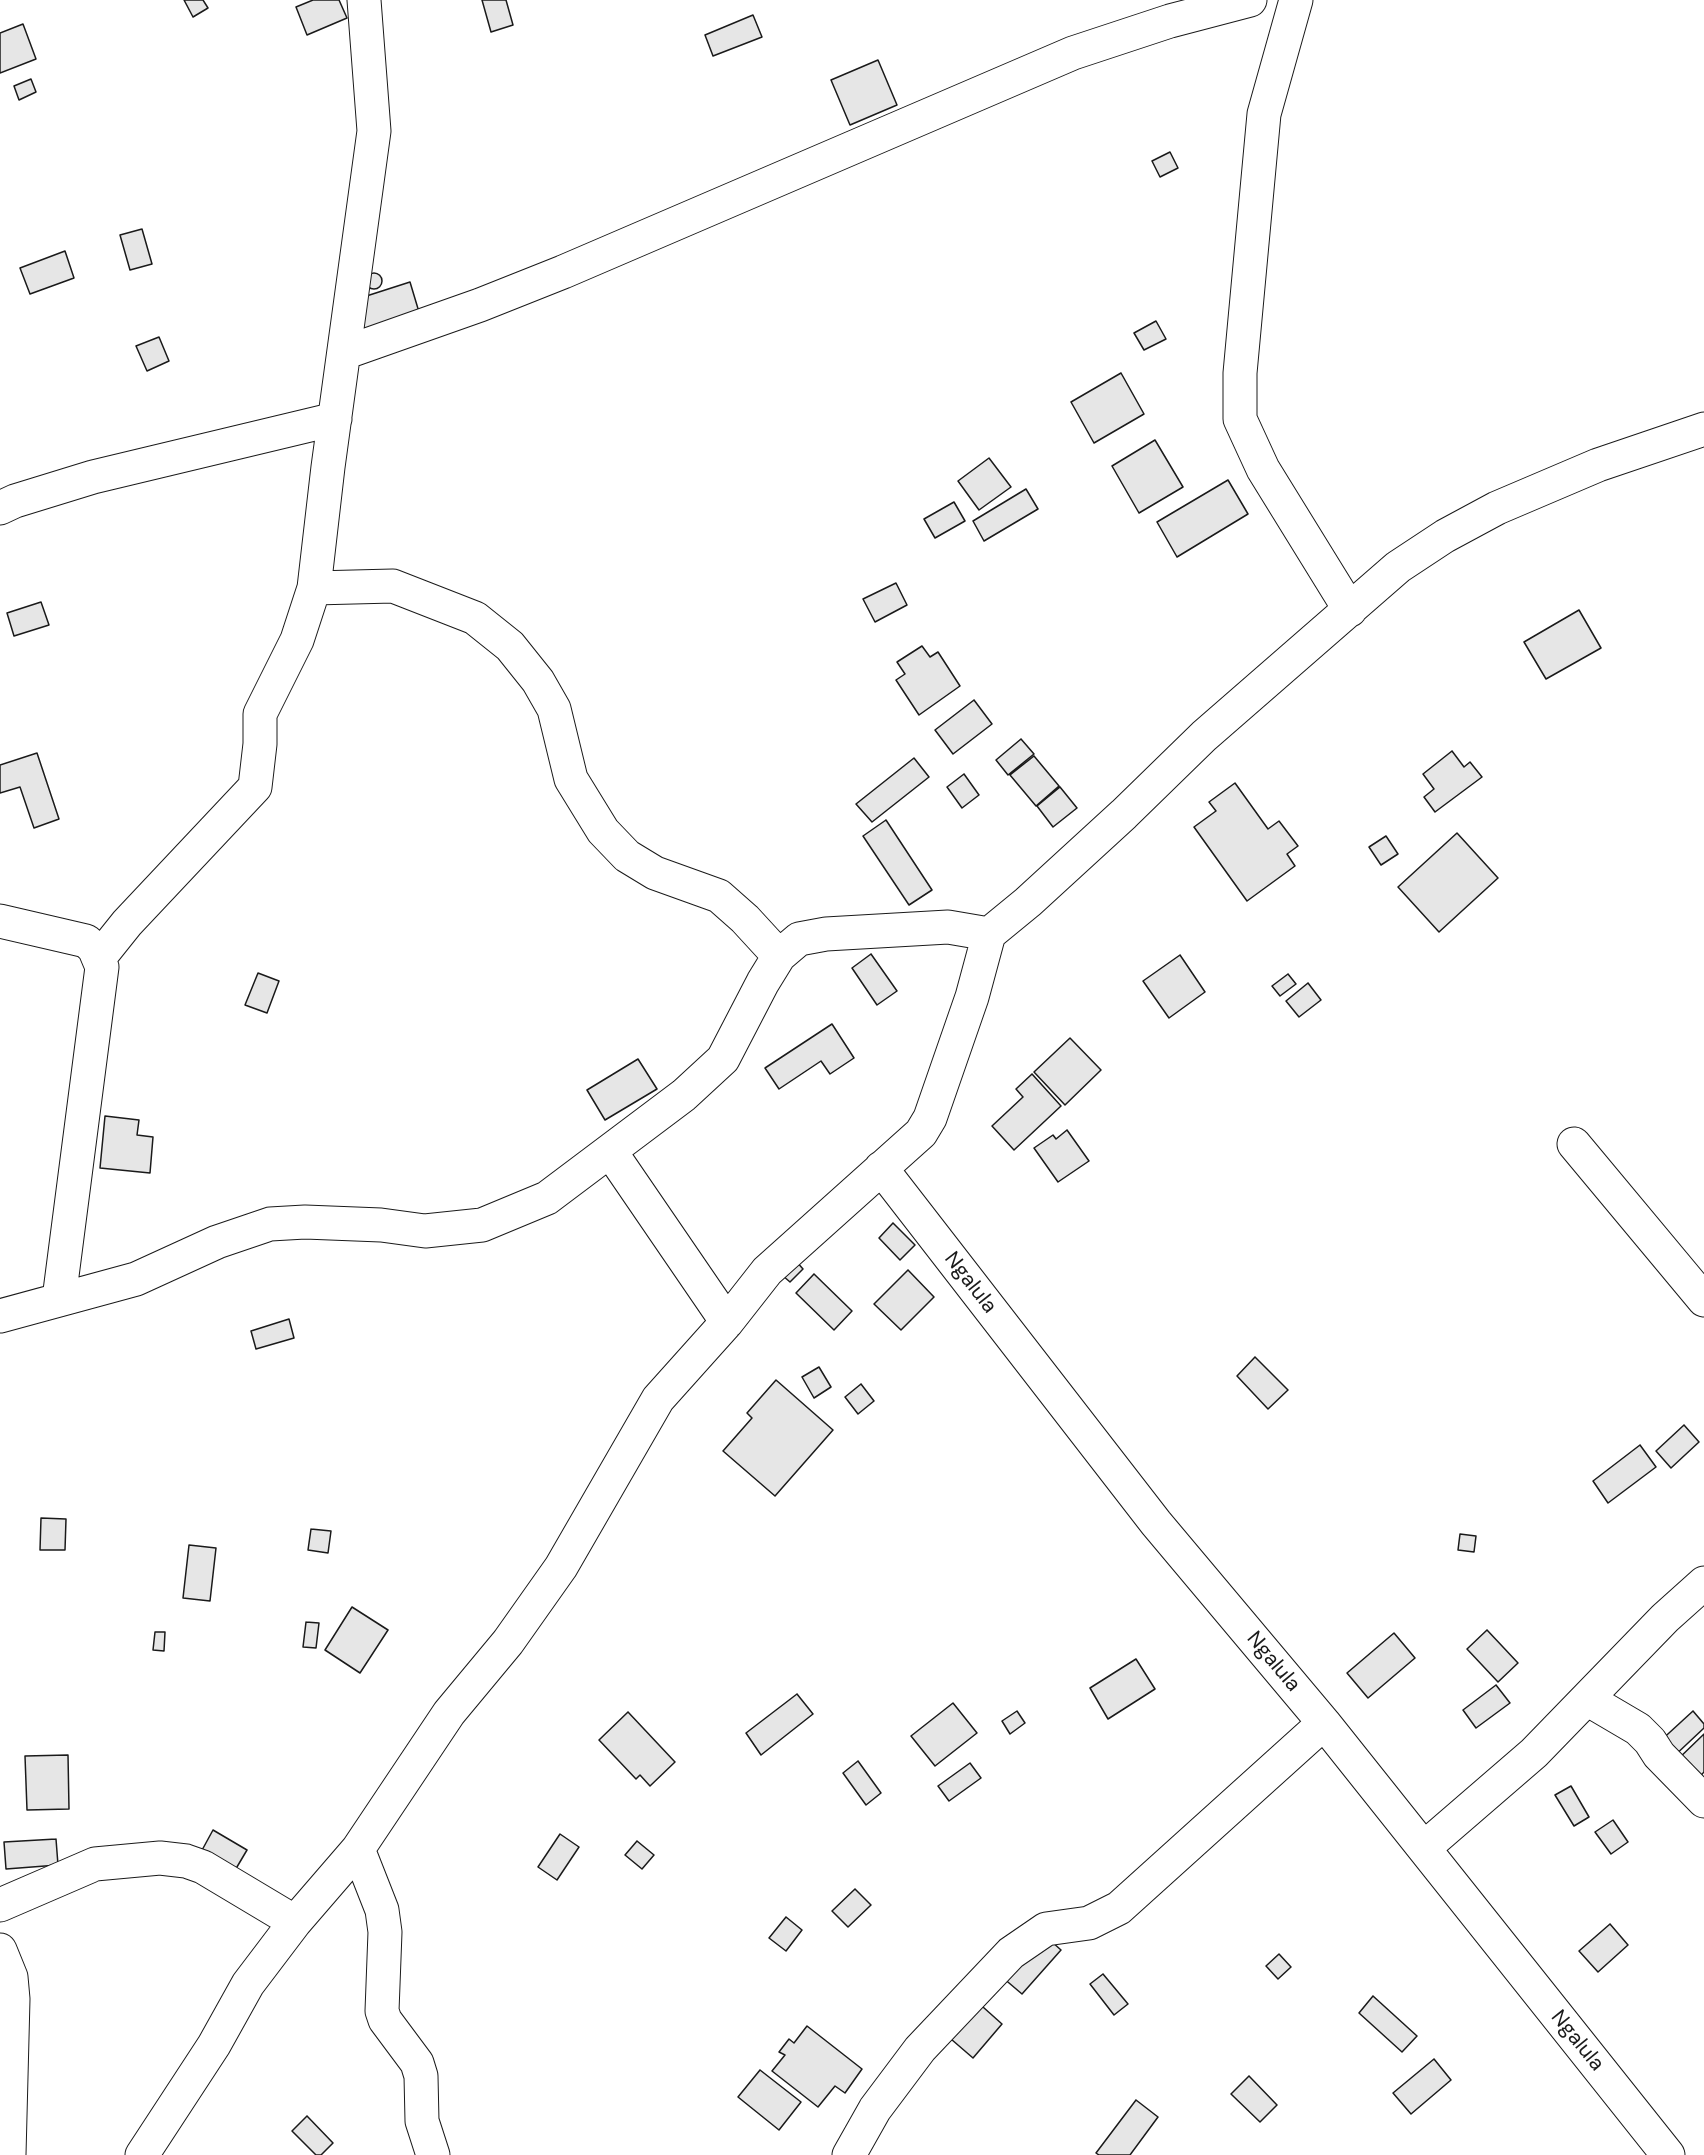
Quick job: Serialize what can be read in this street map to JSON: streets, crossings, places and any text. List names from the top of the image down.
{
  "streets": {
    "street": ["Ngalula"]
  }
}
